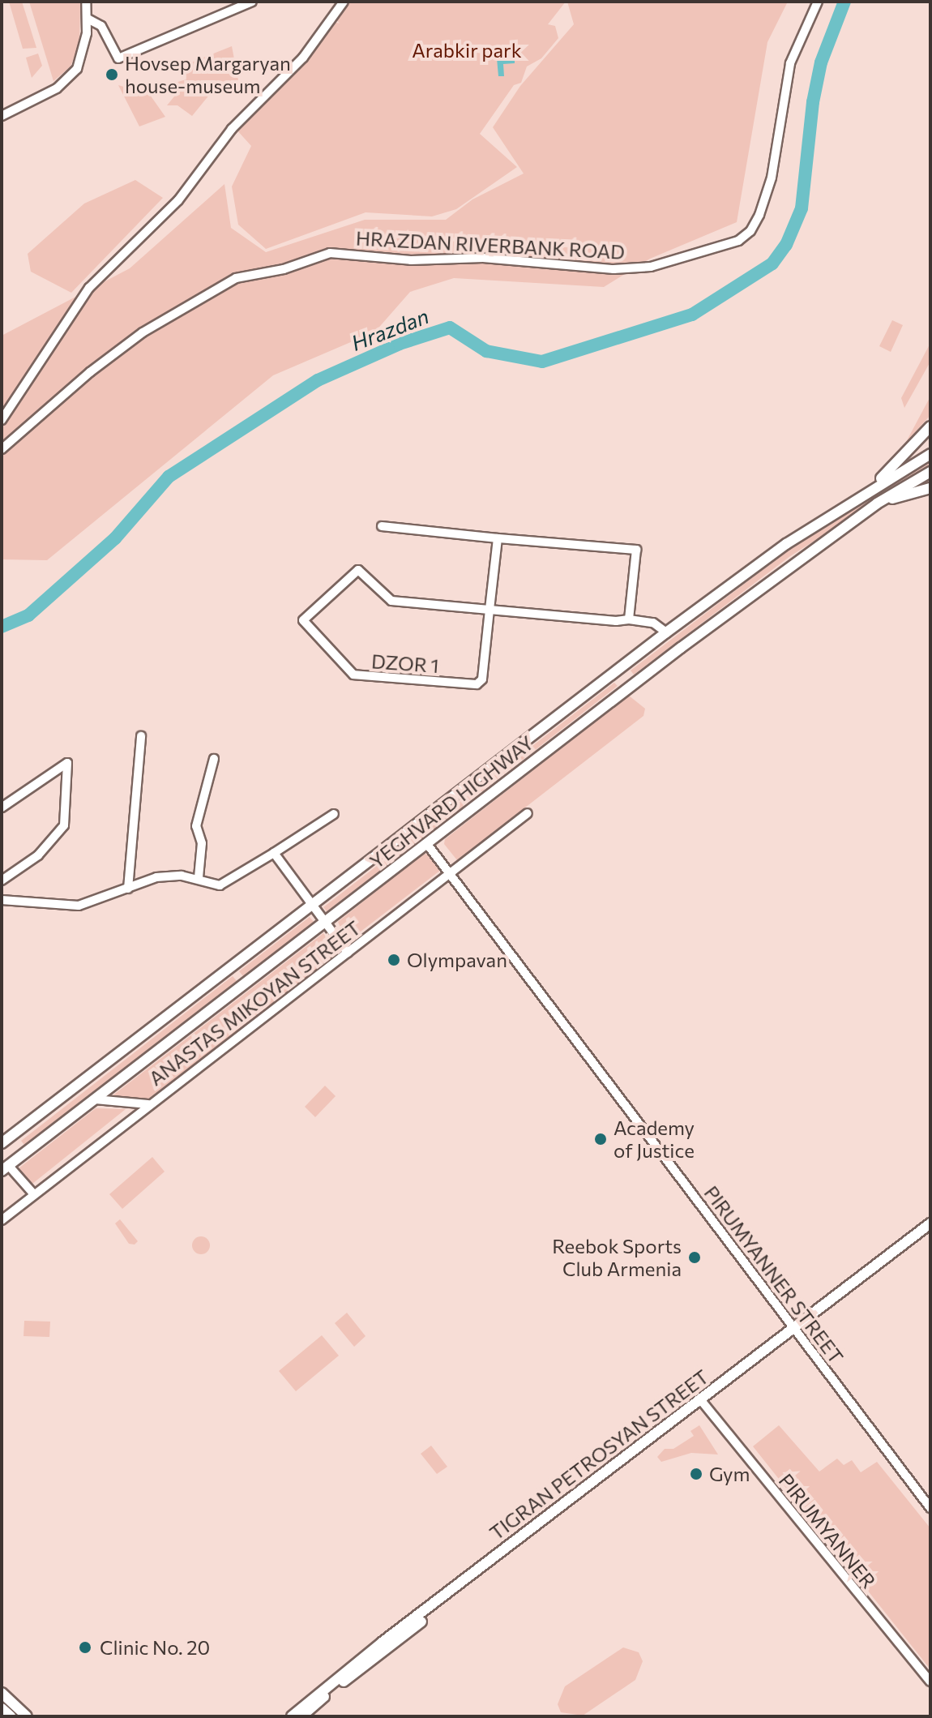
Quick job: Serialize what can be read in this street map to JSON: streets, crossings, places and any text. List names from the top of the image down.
{
  "streets": {
    "main road": ["YEGHVARD HIGHWAY", "TIGRAN PETROSYAN STREET"],
    "street": [
      "HRAZDAN RIVERBANK ROAD",
      "DZOR 1",
      "ANASTAS MIKOYAN STREET",
      "PIRUMYANNER STREET",
      "PIRUMYANNER"
    ]
  },
  "crossings": [
    ["DZOR 1", "YEGHVARD HIGHWAY"],
    ["YEGHVARD HIGHWAY", "PIRUMYANNER STREET"],
    ["ANASTAS MIKOYAN STREET", "PIRUMYANNER STREET"],
    ["PIRUMYANNER STREET", "TIGRAN PETROSYAN STREET"],
    ["TIGRAN PETROSYAN STREET", "PIRUMYANNER"]
  ],
  "water": ["Hrazdan"],
  "parks": ["Arabkir park"],
  "places": [
    "Hovsep Margaryan house-museum",
    "Olympavan",
    "Academy of Justice",
    "Reebok Sports Club Armenia",
    "Gym",
    "Clinic No. 20"
  ]
}
